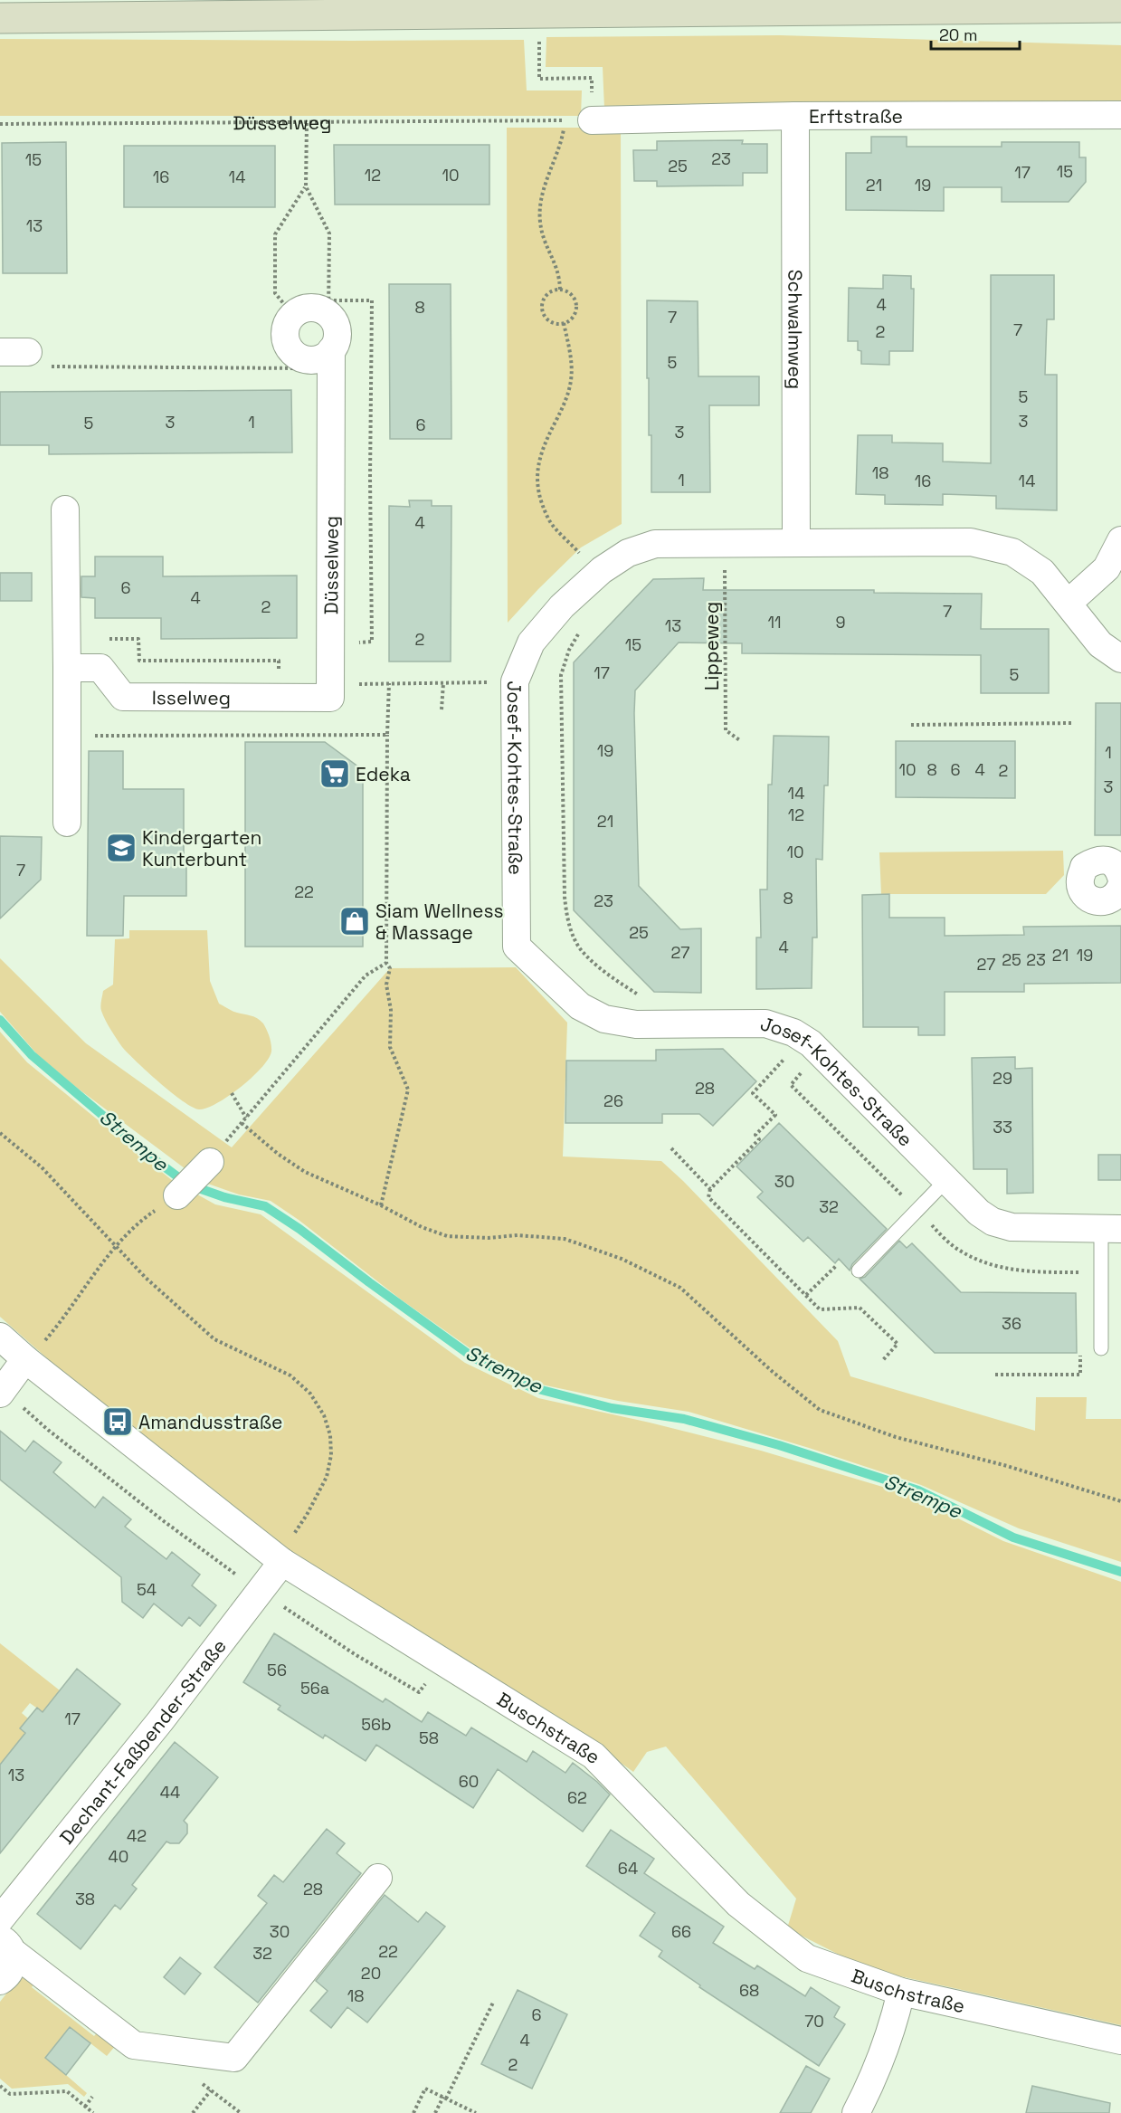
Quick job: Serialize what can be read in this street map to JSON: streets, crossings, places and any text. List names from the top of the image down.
{
  "streets": {
    "street": [
      "Erftstraße",
      "Düsselweg",
      "Schwalmweg",
      "Isselweg",
      "Josef-Kohtes-Straße",
      "Buschstraße",
      "Dechant-Faßbender-Straße"
    ],
    "path": ["Lippeweg"]
  },
  "crossings": [
    ["Erftstraße", "Schwalmweg"],
    ["Düsselweg", "Isselweg"],
    ["Schwalmweg", "Josef-Kohtes-Straße"],
    ["Lippeweg", "Josef-Kohtes-Straße"],
    ["Buschstraße", "Dechant-Faßbender-Straße"]
  ],
  "water": ["Strempe"],
  "places": {
    "supermarket": ["Edeka"],
    "school or university": ["Kindergarten Kunterbunt"],
    "shop": ["Siam Wellness & Massage"],
    "bus stop": ["Amandusstraße"]
  },
  "house_numbers": [
    "23",
    "15",
    "25",
    "15",
    "17",
    "12",
    "10",
    "16",
    "14",
    "21",
    "19",
    "13",
    "4",
    "8",
    "7",
    "7",
    "2",
    "5",
    "5",
    "3",
    "3",
    "1",
    "5",
    "6",
    "3",
    "18",
    "1",
    "16",
    "14",
    "4",
    "6",
    "4",
    "2",
    "7",
    "11",
    "9",
    "13",
    "2",
    "15",
    "17",
    "5",
    "19",
    "1",
    "10",
    "8",
    "6",
    "4",
    "2",
    "3",
    "14",
    "12",
    "21",
    "10",
    "7",
    "22",
    "8",
    "23",
    "25",
    "4",
    "27",
    "21",
    "19",
    "25",
    "23",
    "27",
    "29",
    "28",
    "26",
    "33",
    "30",
    "32",
    "36",
    "54",
    "56",
    "56a",
    "17",
    "56b",
    "58",
    "13",
    "60",
    "44",
    "62",
    "42",
    "40",
    "64",
    "28",
    "38",
    "30",
    "66",
    "22",
    "32",
    "20",
    "68",
    "18",
    "6",
    "70",
    "4",
    "2"
  ],
  "scale_bar": "20 m"
}
